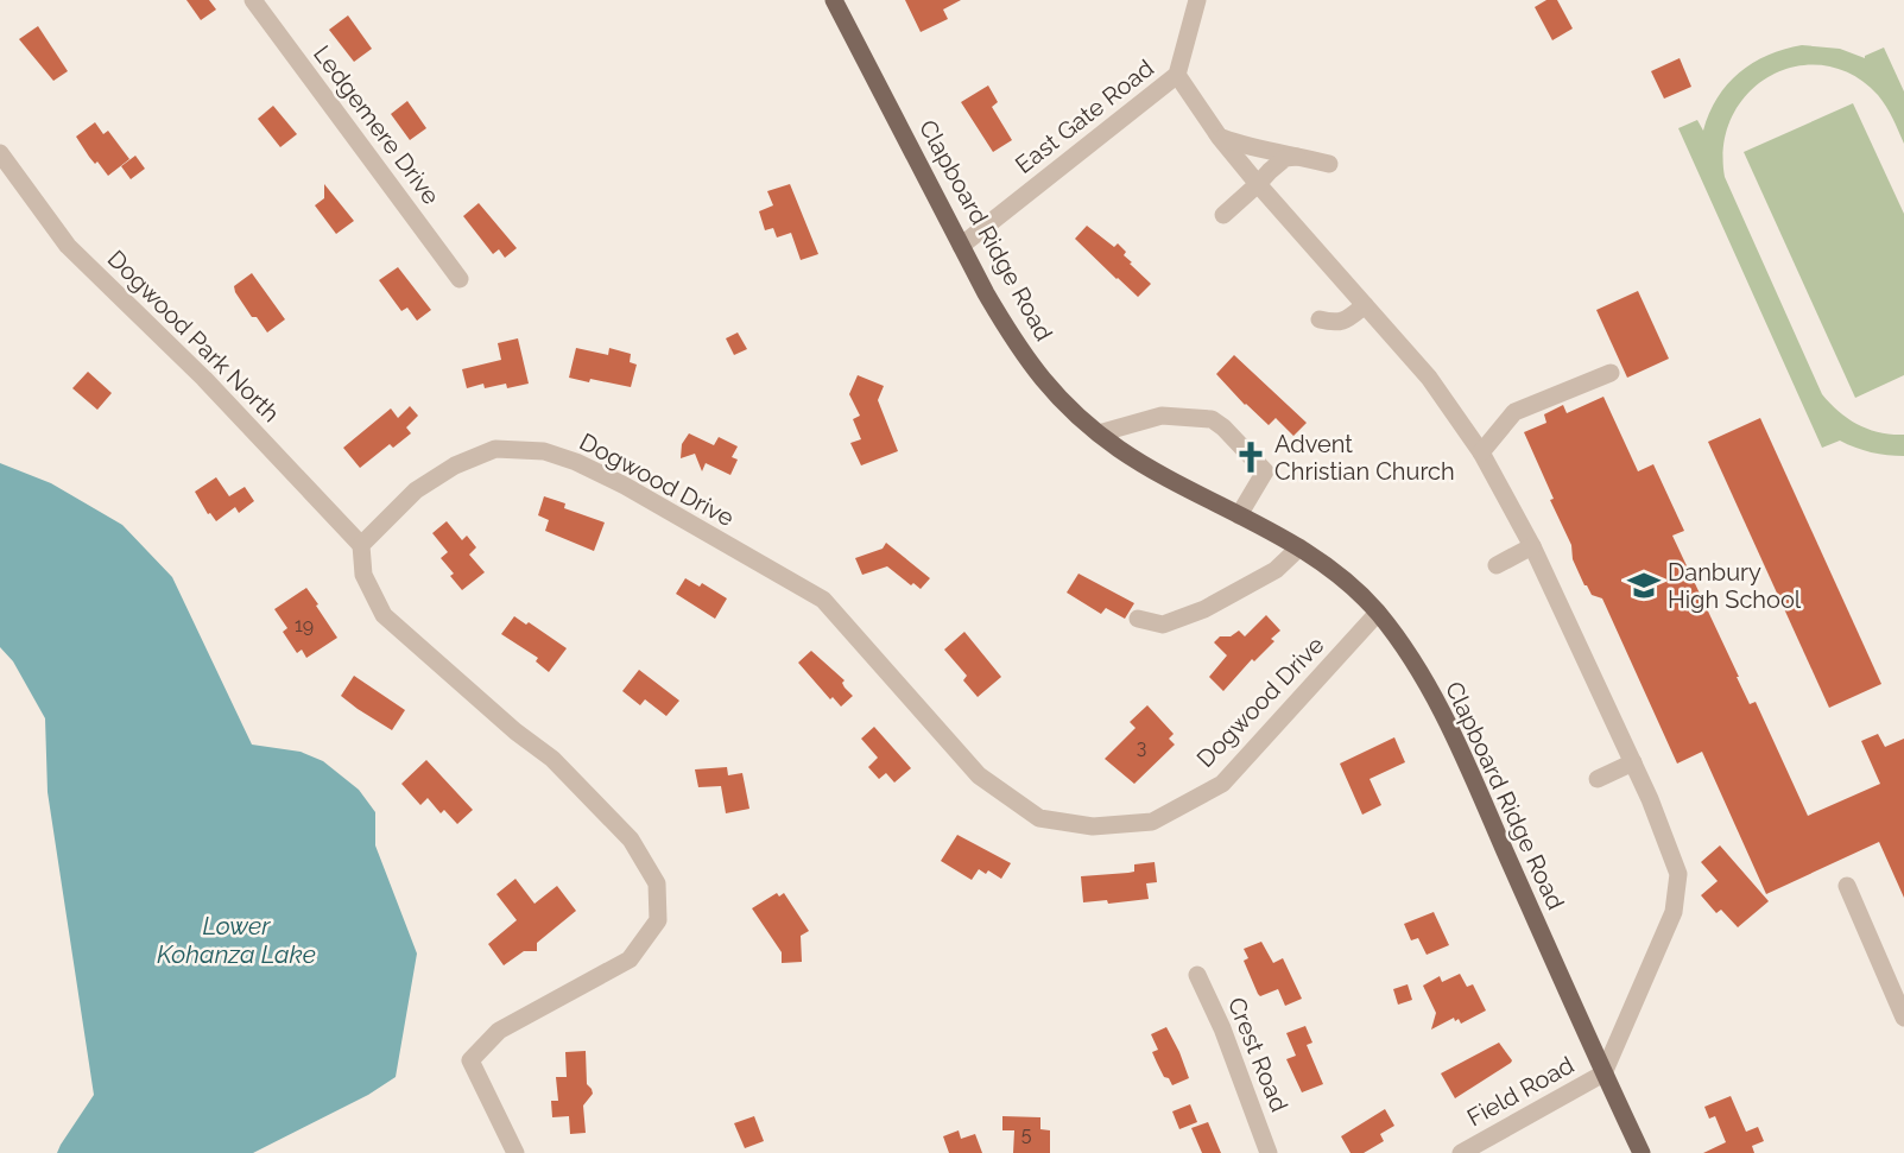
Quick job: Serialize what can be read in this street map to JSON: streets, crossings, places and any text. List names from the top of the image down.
{
  "streets": {
    "main road": ["Clapboard Ridge Road"],
    "street": [
      "East Gate Road",
      "Ledgemere Drive",
      "Dogwood Park North",
      "Dogwood Drive",
      "Crest Road",
      "Field Road"
    ]
  },
  "crossings": [
    ["East Gate Road", "Clapboard Ridge Road"],
    ["Clapboard Ridge Road", "Dogwood Drive"],
    ["Clapboard Ridge Road", "Field Road"],
    ["Dogwood Park North", "Dogwood Drive"]
  ],
  "water": ["Lower Kohanza Lake"],
  "places": {
    "church": ["Advent Christian Church"],
    "school or university": ["Danbury High School"]
  },
  "house_numbers": ["19", "3", "5"]
}
